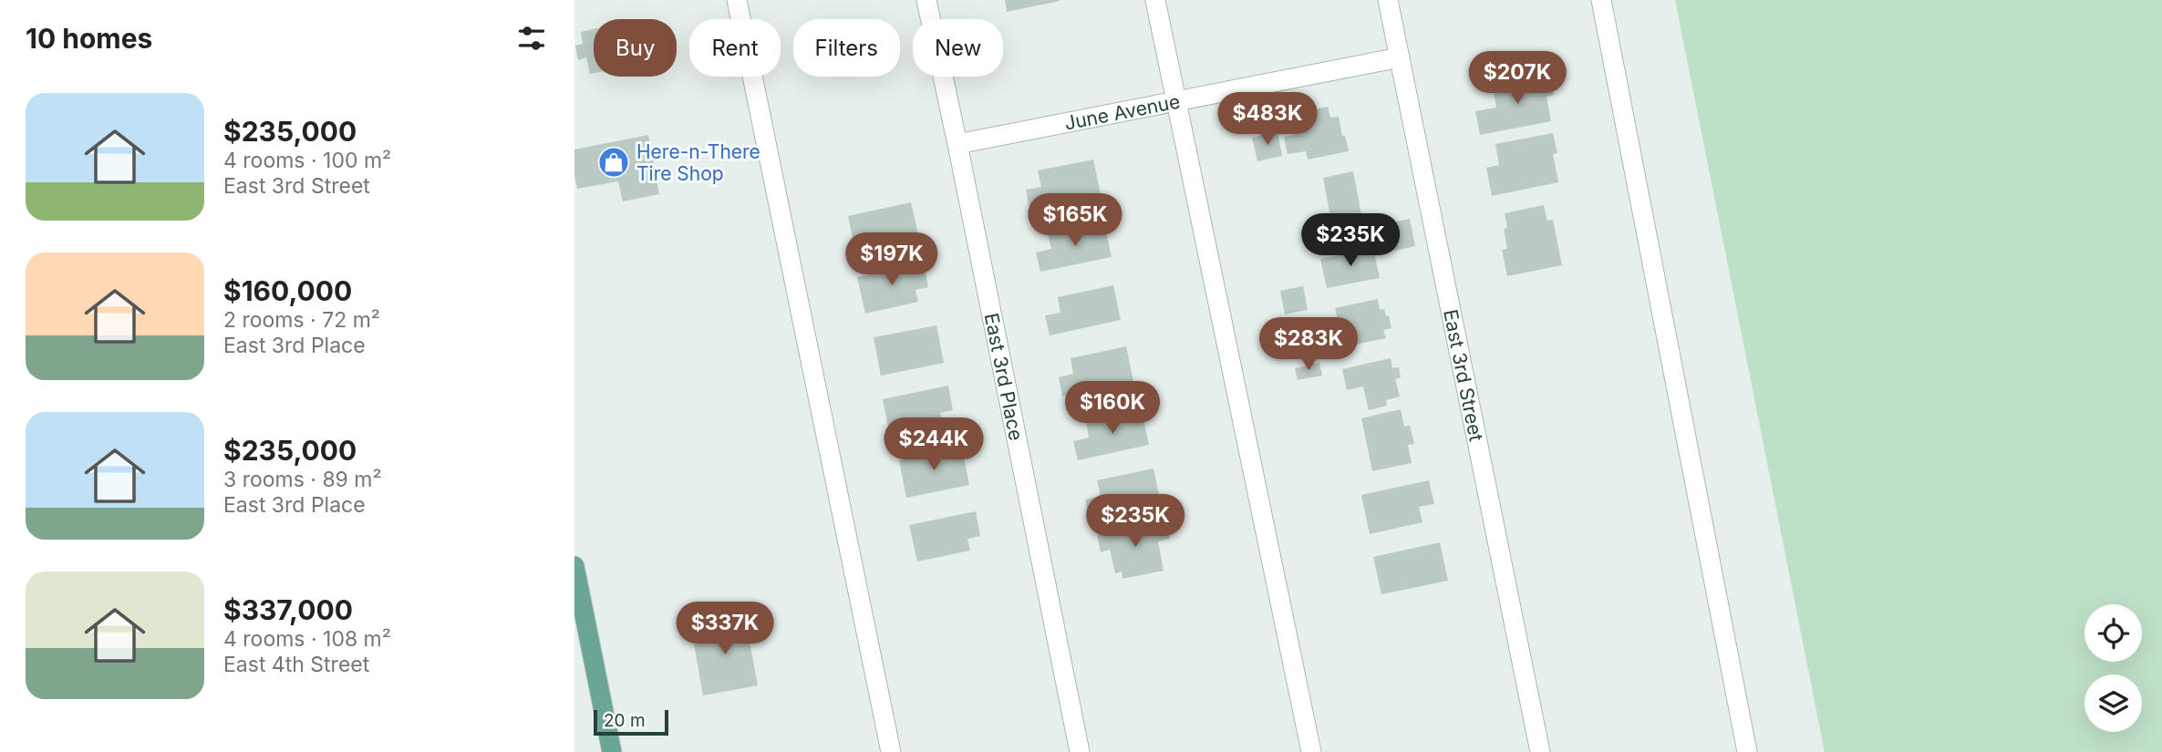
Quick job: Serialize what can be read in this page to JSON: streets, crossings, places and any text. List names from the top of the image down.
{
  "streets": {
    "street": ["June Avenue", "East 3rd Place", "East 3rd Street"]
  },
  "crossings": [
    ["June Avenue", "East 3rd Place"],
    ["June Avenue", "East 3rd Street"]
  ],
  "places": {
    "shop": ["Here-n-There Tire Shop"]
  },
  "scale_bar": "20 m",
  "page": {
    "heading": "10 homes",
    "chip": [
      "Buy",
      "Rent",
      "Filters",
      "New"
    ],
    "price": [
      "$207K",
      "$483K",
      "$165K",
      "$235K",
      "$197K",
      "$283K",
      "$160K",
      "$244K",
      "$235K",
      "$337K"
    ],
    "list": [
      {
        "name": "$235,000",
        "note": "4 rooms · 100 m² · East 3rd Street"
      },
      {
        "name": "$160,000",
        "note": "2 rooms · 72 m² · East 3rd Place"
      },
      {
        "name": "$235,000",
        "note": "3 rooms · 89 m² · East 3rd Place"
      },
      {
        "name": "$337,000",
        "note": "4 rooms · 108 m² · East 4th Street"
      }
    ],
    "scale": "20 m"
  }
}
